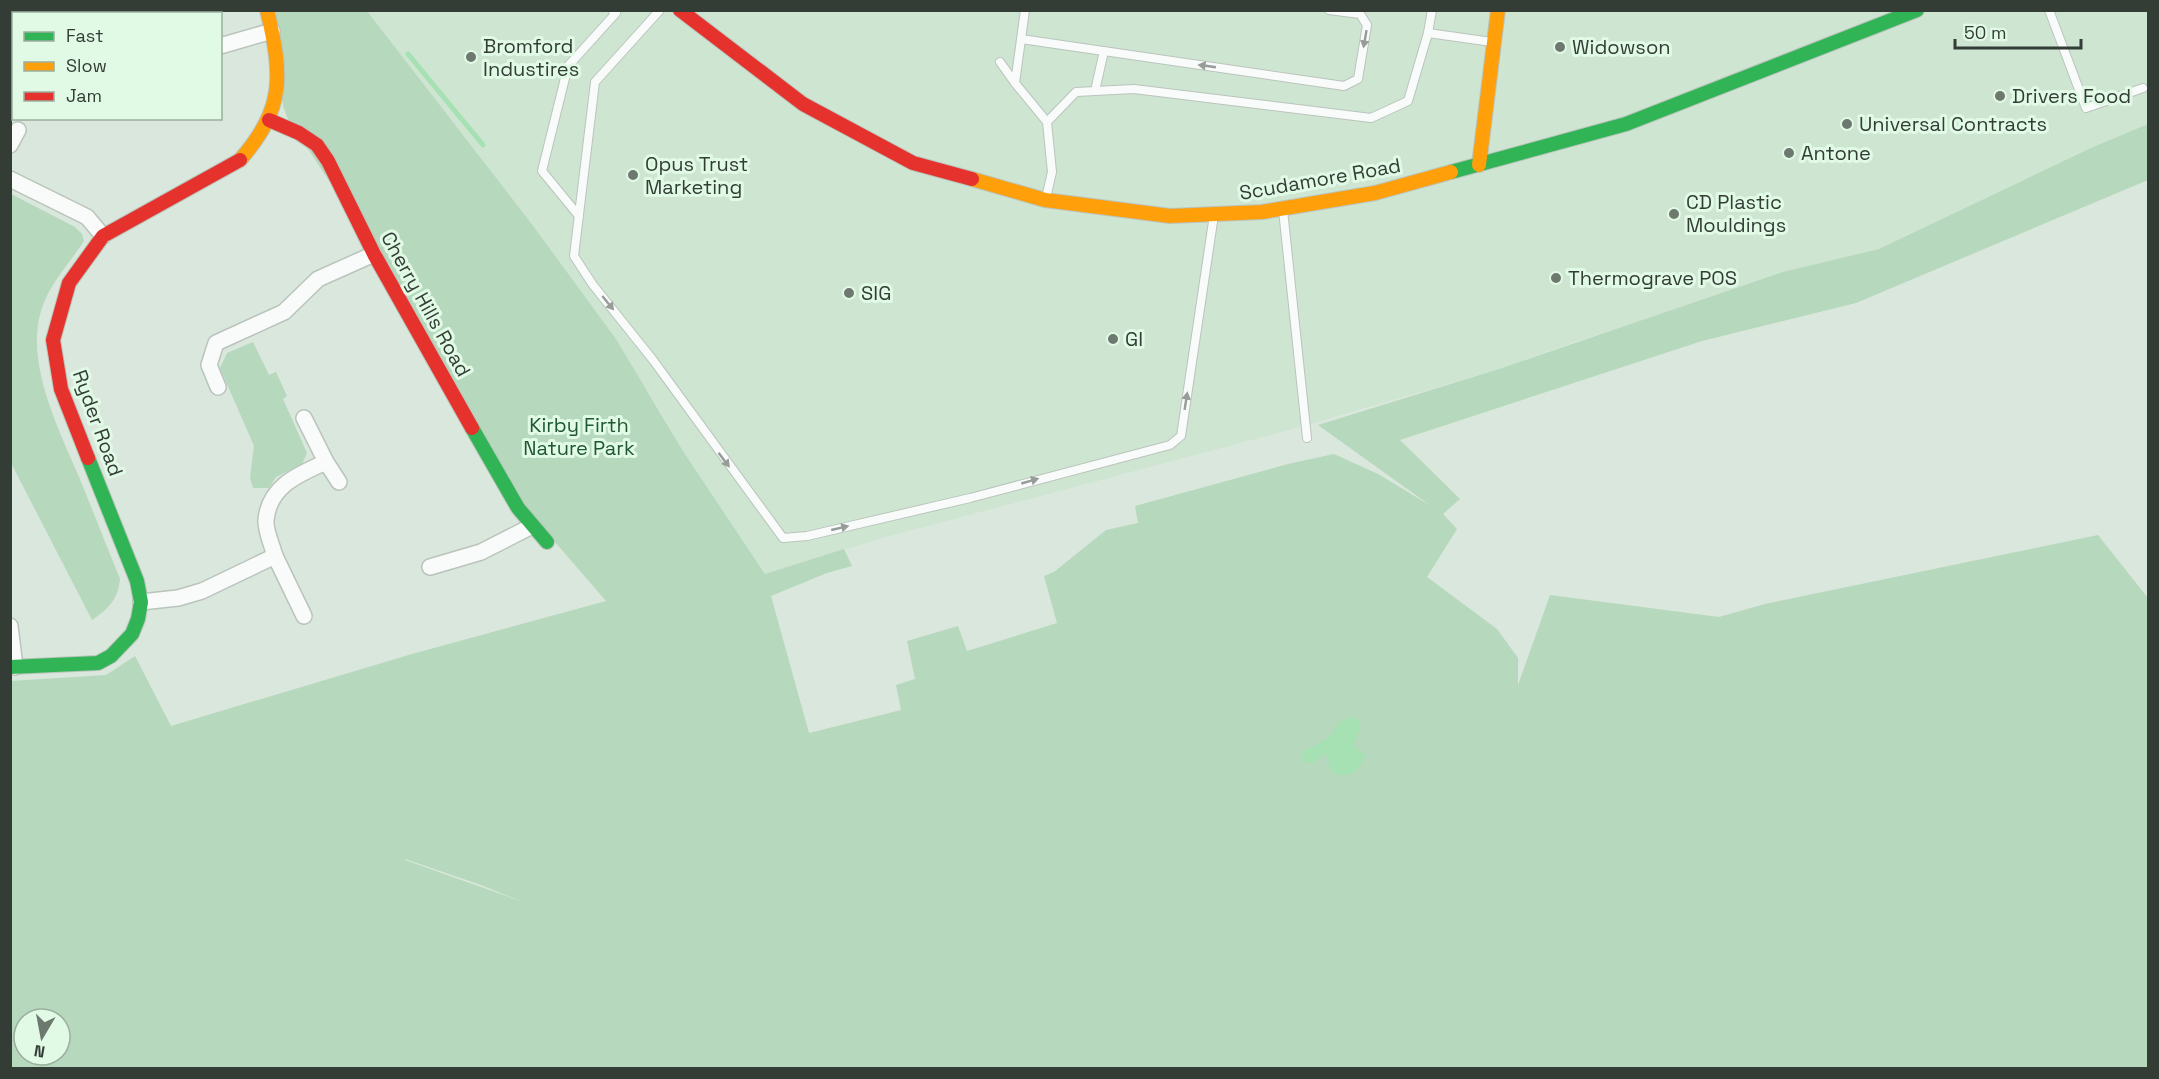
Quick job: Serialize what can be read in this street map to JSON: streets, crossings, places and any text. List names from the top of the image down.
{
  "streets": {
    "street": ["Scudamore Road", "Cherry Hills Road", "Ryder Road"]
  },
  "crossings": [
    ["Cherry Hills Road", "Ryder Road"]
  ],
  "parks": ["Kirby Firth Nature Park"],
  "places": [
    "Widowson",
    "Bromford Industires",
    "Drivers Food",
    "Universal Contracts",
    "Antone",
    "Opus Trust Marketing",
    "CD Plastic Mouldings",
    "Thermograve POS",
    "SIG",
    "GI"
  ],
  "legend": ["Fast", "Slow", "Jam"],
  "scale_bar": "50 m",
  "north": "bottom"
}
